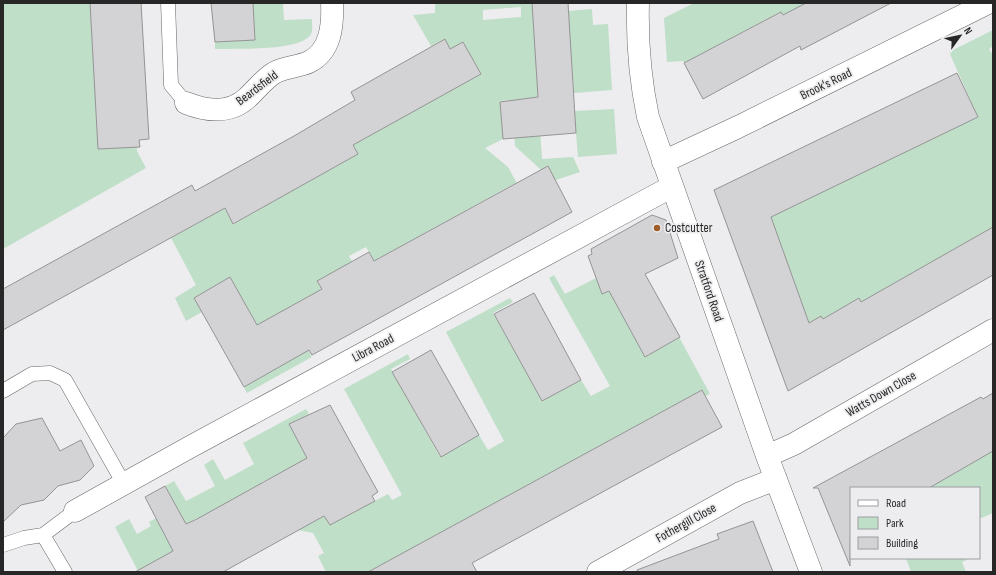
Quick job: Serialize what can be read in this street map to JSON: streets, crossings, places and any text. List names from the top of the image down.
{
  "streets": {
    "street": [
      "Brook's Road",
      "Beardsfield",
      "Stratford Road",
      "Libra Road",
      "Watts Down Close",
      "Fothergill Close"
    ]
  },
  "crossings": [
    ["Brook's Road", "Stratford Road"],
    ["Stratford Road", "Libra Road"],
    ["Stratford Road", "Watts Down Close"],
    ["Stratford Road", "Fothergill Close"]
  ],
  "places": ["Costcutter"],
  "legend": ["Road", "Park", "Building"],
  "north": "top right"
}
